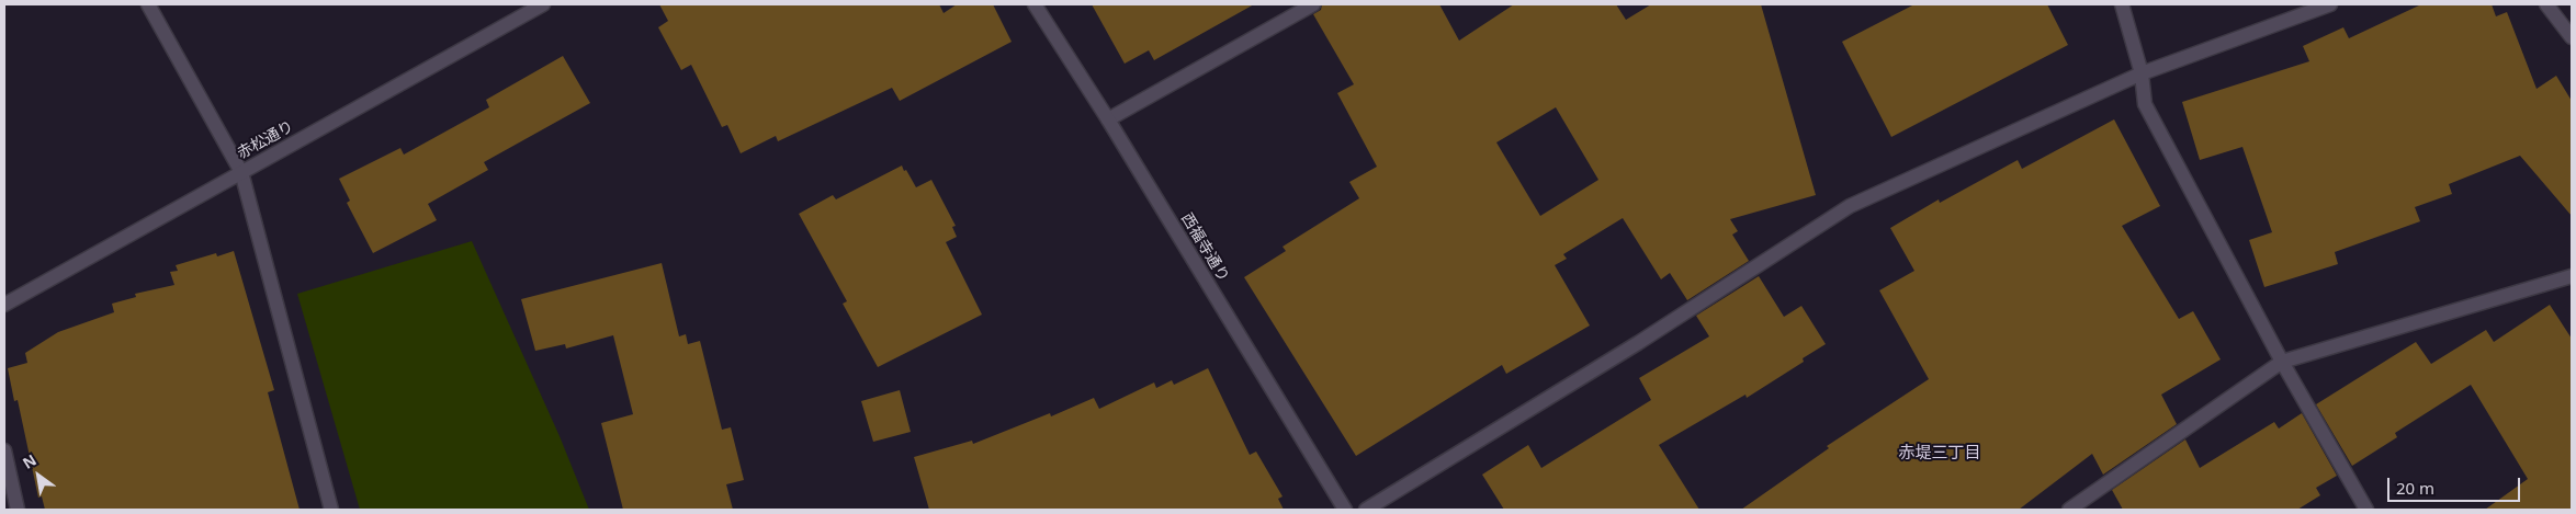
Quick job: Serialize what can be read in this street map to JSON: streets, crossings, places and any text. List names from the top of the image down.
{
  "streets": {
    "street": ["赤松通り", "西福寺通り"]
  },
  "districts": ["赤堤三丁目"],
  "scale_bar": "20 m",
  "north": "top left"
}
